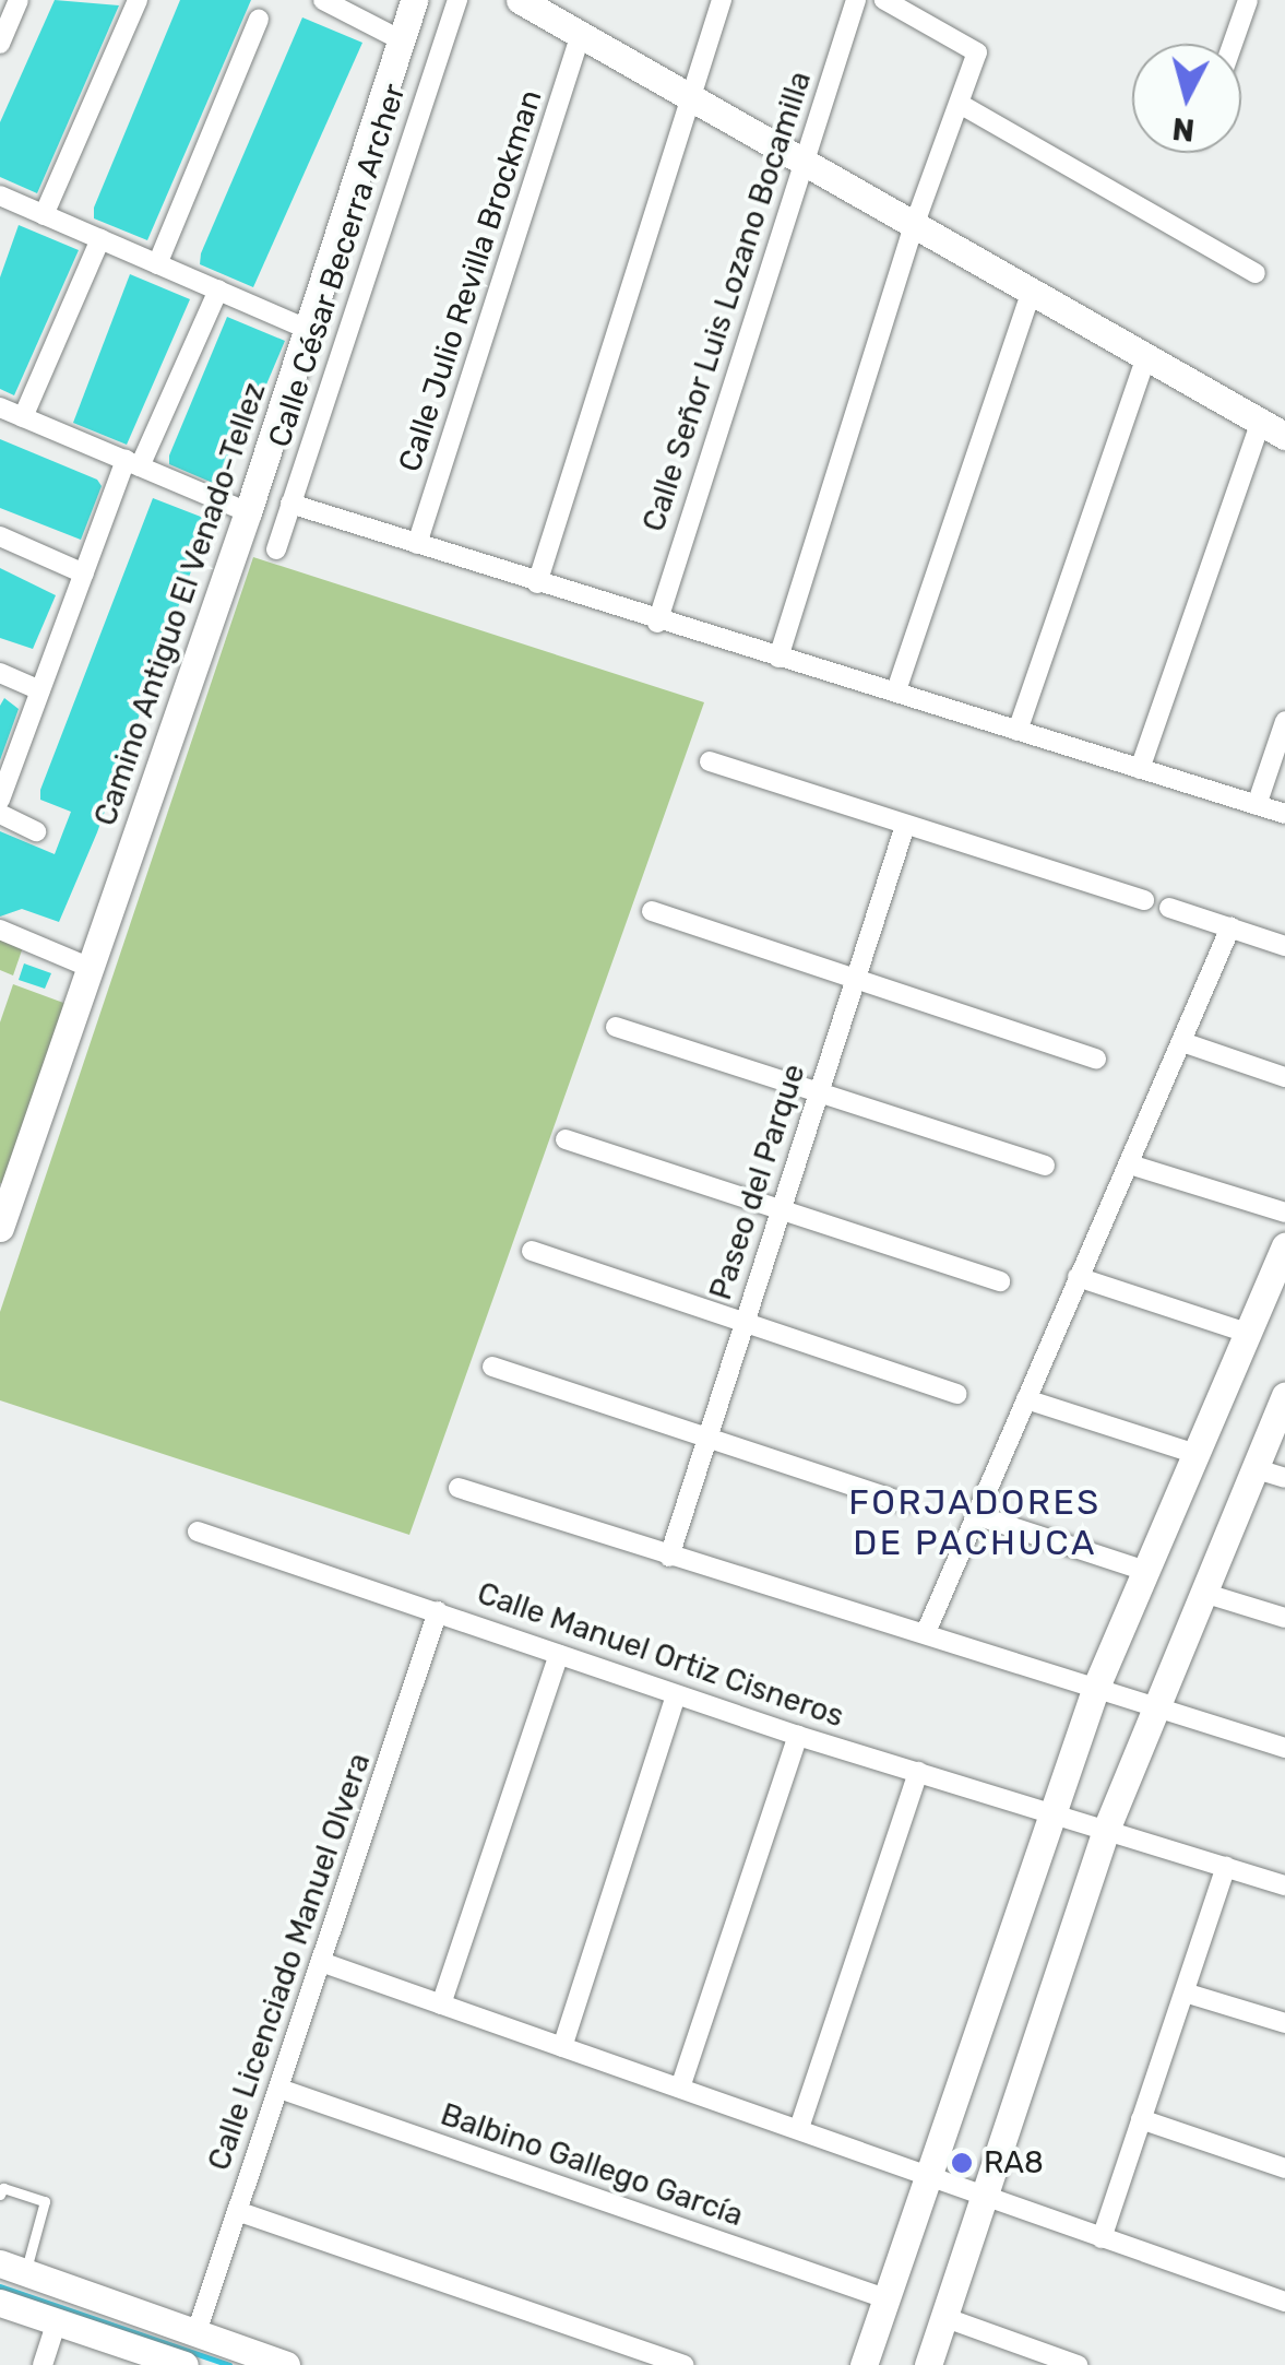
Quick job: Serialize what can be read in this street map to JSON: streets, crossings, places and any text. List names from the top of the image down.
{
  "streets": {
    "street": [
      "Calle César Becerra Archer",
      "Calle Julio Revilla Brockman",
      "Calle Señor Luis Lozano Bocamilla",
      "Camino Antiguo El Venado-Tellez",
      "Paseo del Parque",
      "Calle Manuel Ortiz Cisneros",
      "Calle Licenciado Manuel Olvera",
      "Balbino Gallego García"
    ]
  },
  "crossings": [
    ["Calle Manuel Ortiz Cisneros", "Calle Licenciado Manuel Olvera"],
    ["Calle Licenciado Manuel Olvera", "Balbino Gallego García"]
  ],
  "districts": ["FORJADORES DE PACHUCA"],
  "places": ["RA8"],
  "north": "bottom"
}
